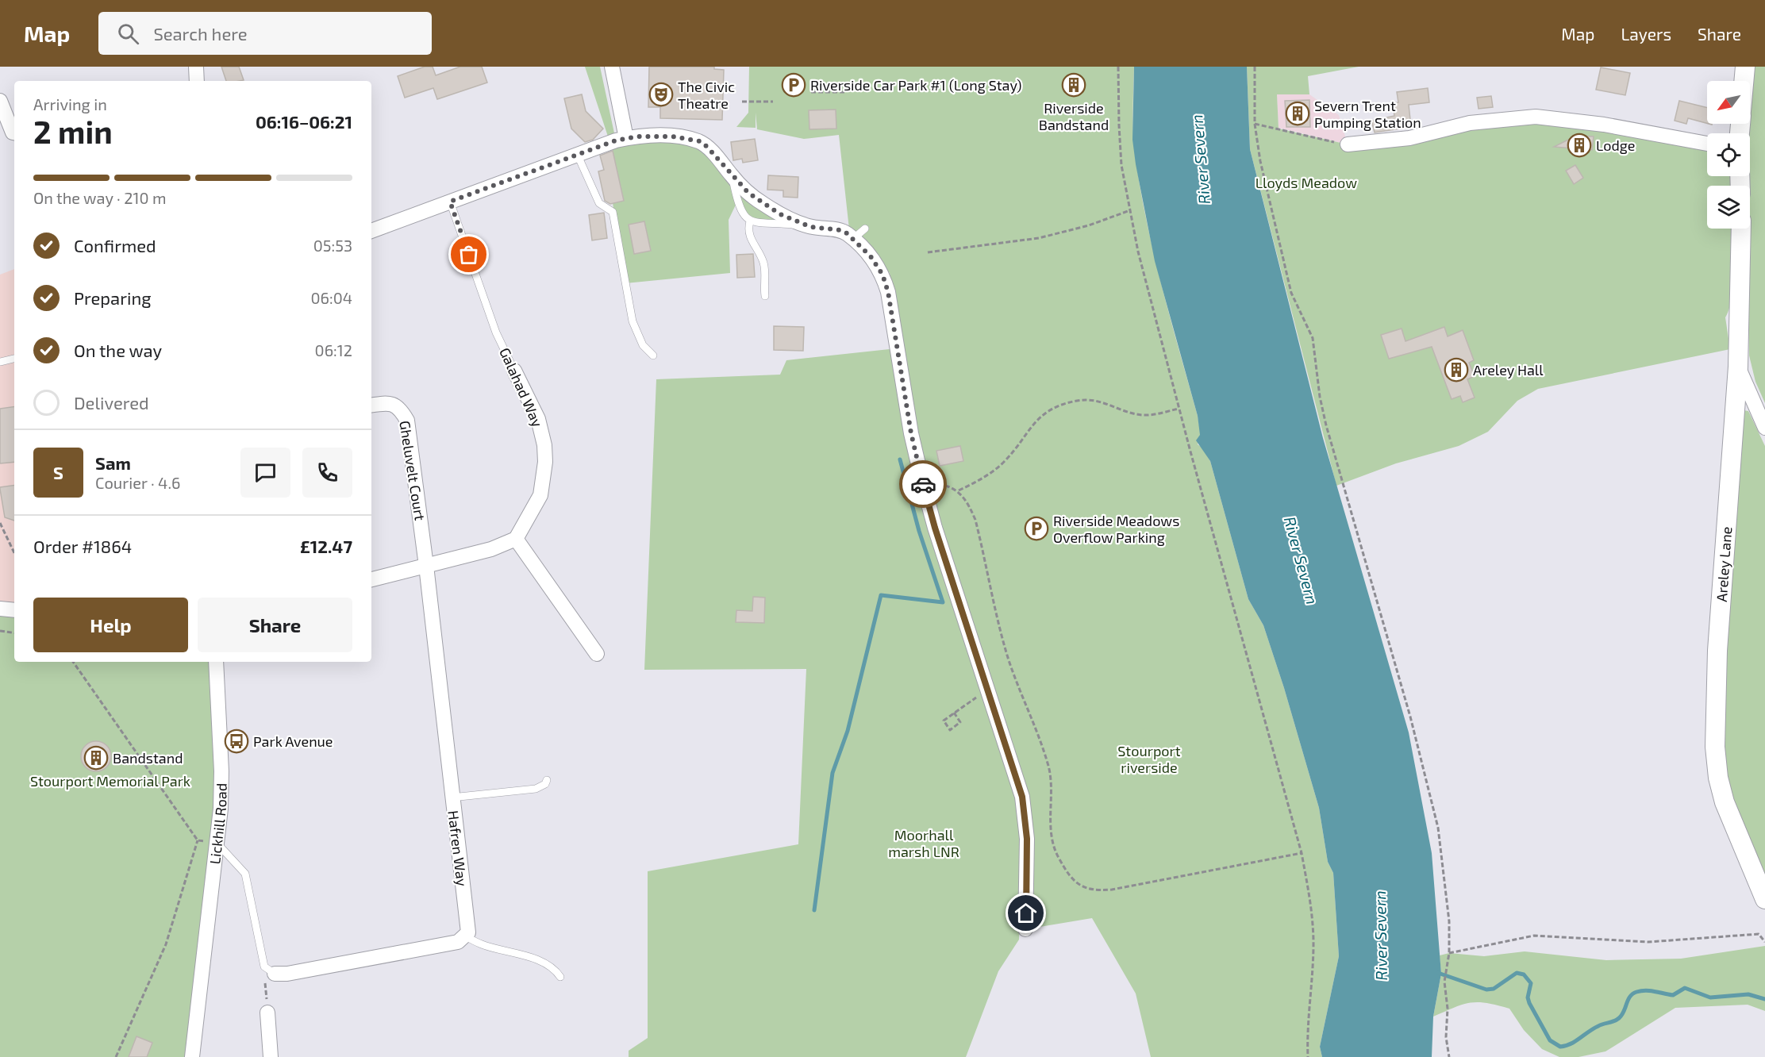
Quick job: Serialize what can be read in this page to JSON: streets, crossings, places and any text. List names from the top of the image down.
{
  "streets": {
    "street": [
      "Galahad Way",
      "Gheluvelt Court",
      "Areley Lane",
      "Lickhill Road",
      "Hafren Way"
    ]
  },
  "crossings": [
    ["Gheluvelt Court", "Hafren Way"]
  ],
  "water": ["River Severn"],
  "parks": [
    "Lloyds Meadow",
    "Stourport riverside",
    "Stourport Memorial Park",
    "Moorhall marsh LNR"
  ],
  "places": {
    "parking": ["Riverside Car Park #1 (Long Stay)", "Riverside Meadows Overflow Parking"],
    "building": [
      "Riverside Bandstand",
      "Severn Trent Pumping Station",
      "Lodge",
      "Areley Hall",
      "Bandstand"
    ],
    "theatre": ["The Civic Theatre"],
    "bus stop": ["Park Avenue"]
  },
  "north": "bottom left",
  "page": {
    "header": "Map",
    "search": "Search here",
    "nav": ["Map", "Layers", "Share"],
    "heading": ["2 min", "Arriving in", "06:16–06:21"],
    "panel": [
      "Sam",
      "Courier · 4.6",
      "Order #1864",
      "£12.47"
    ],
    "bar": "On the way · 210 m",
    "list": [
      ["Confirmed", "05:53"],
      ["Preparing", "06:04"],
      ["On the way", "06:12"],
      "Delivered"
    ],
    "round": "S",
    "buttons": ["Help", "Share"]
  }
}
